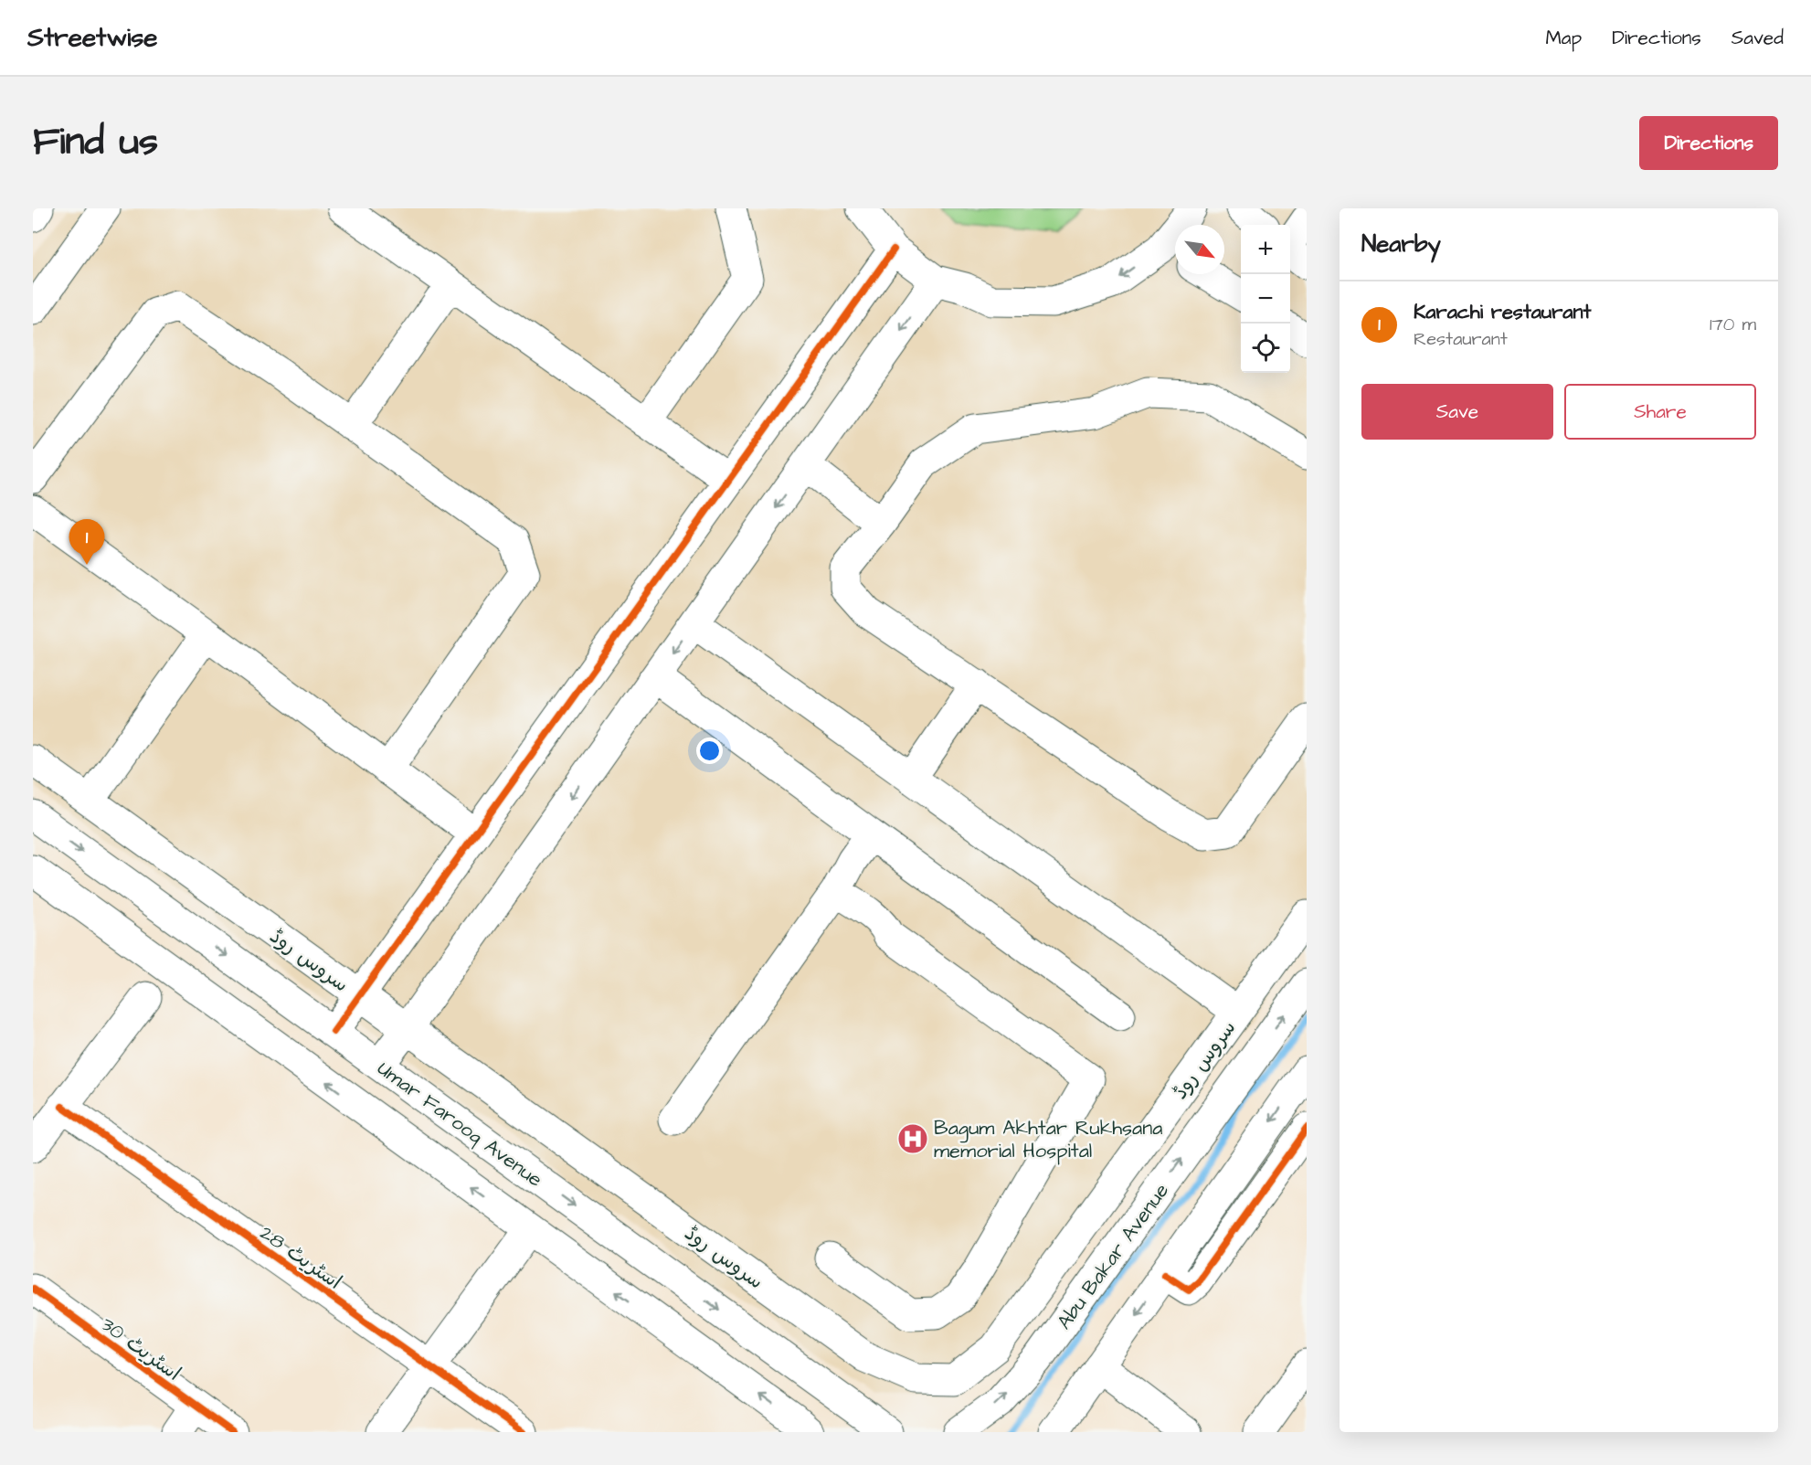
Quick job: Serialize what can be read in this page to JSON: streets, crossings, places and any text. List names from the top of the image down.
{
  "streets": {
    "street": [
      "سروس روڈ",
      "Umar Farooq Avenue",
      "Abu Bakar Avenue",
      "اسٹریٹ 28",
      "اسٹریٹ 30"
    ]
  },
  "places": {
    "hospital": ["Bagum Akhtar Rukhsana memorial Hospital"]
  },
  "north": "bottom right",
  "page": {
    "header": "Streetwise",
    "nav": ["Map", "Directions", "Saved"],
    "title": "Find us",
    "buttons": [
      "Directions",
      ["Save", "Share"]
    ],
    "heading": "Nearby",
    "map_buttons": ["+", "−"],
    "list": [
      {
        "mark": "1",
        "name": "Karachi restaurant",
        "note": "Restaurant",
        "value": "170 m"
      }
    ],
    "pins": "1"
  }
}
